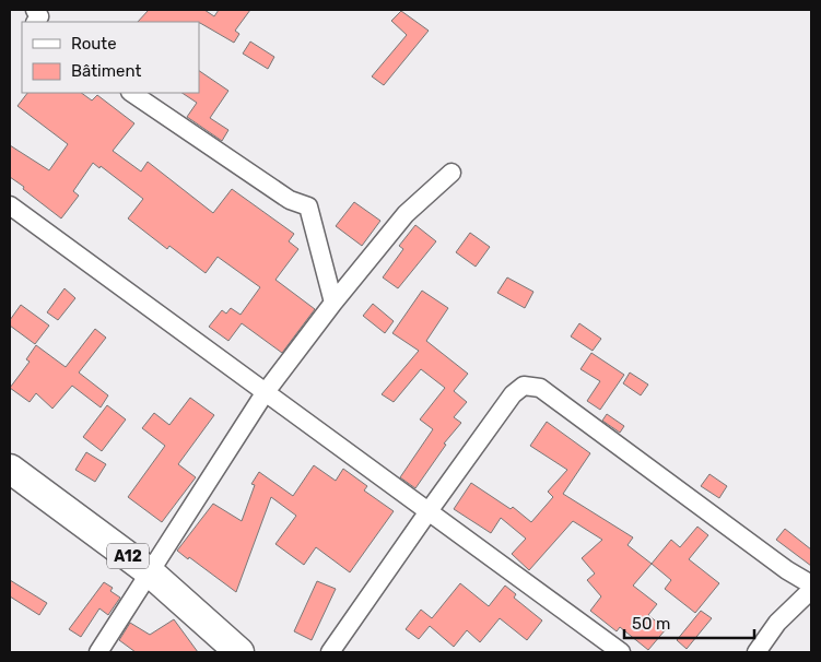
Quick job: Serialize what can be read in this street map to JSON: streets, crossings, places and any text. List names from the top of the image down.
{
  "streets": {
    "main road": ["A12"]
  },
  "legend": ["Route", "Bâtiment"],
  "scale_bar": "50 m"
}
